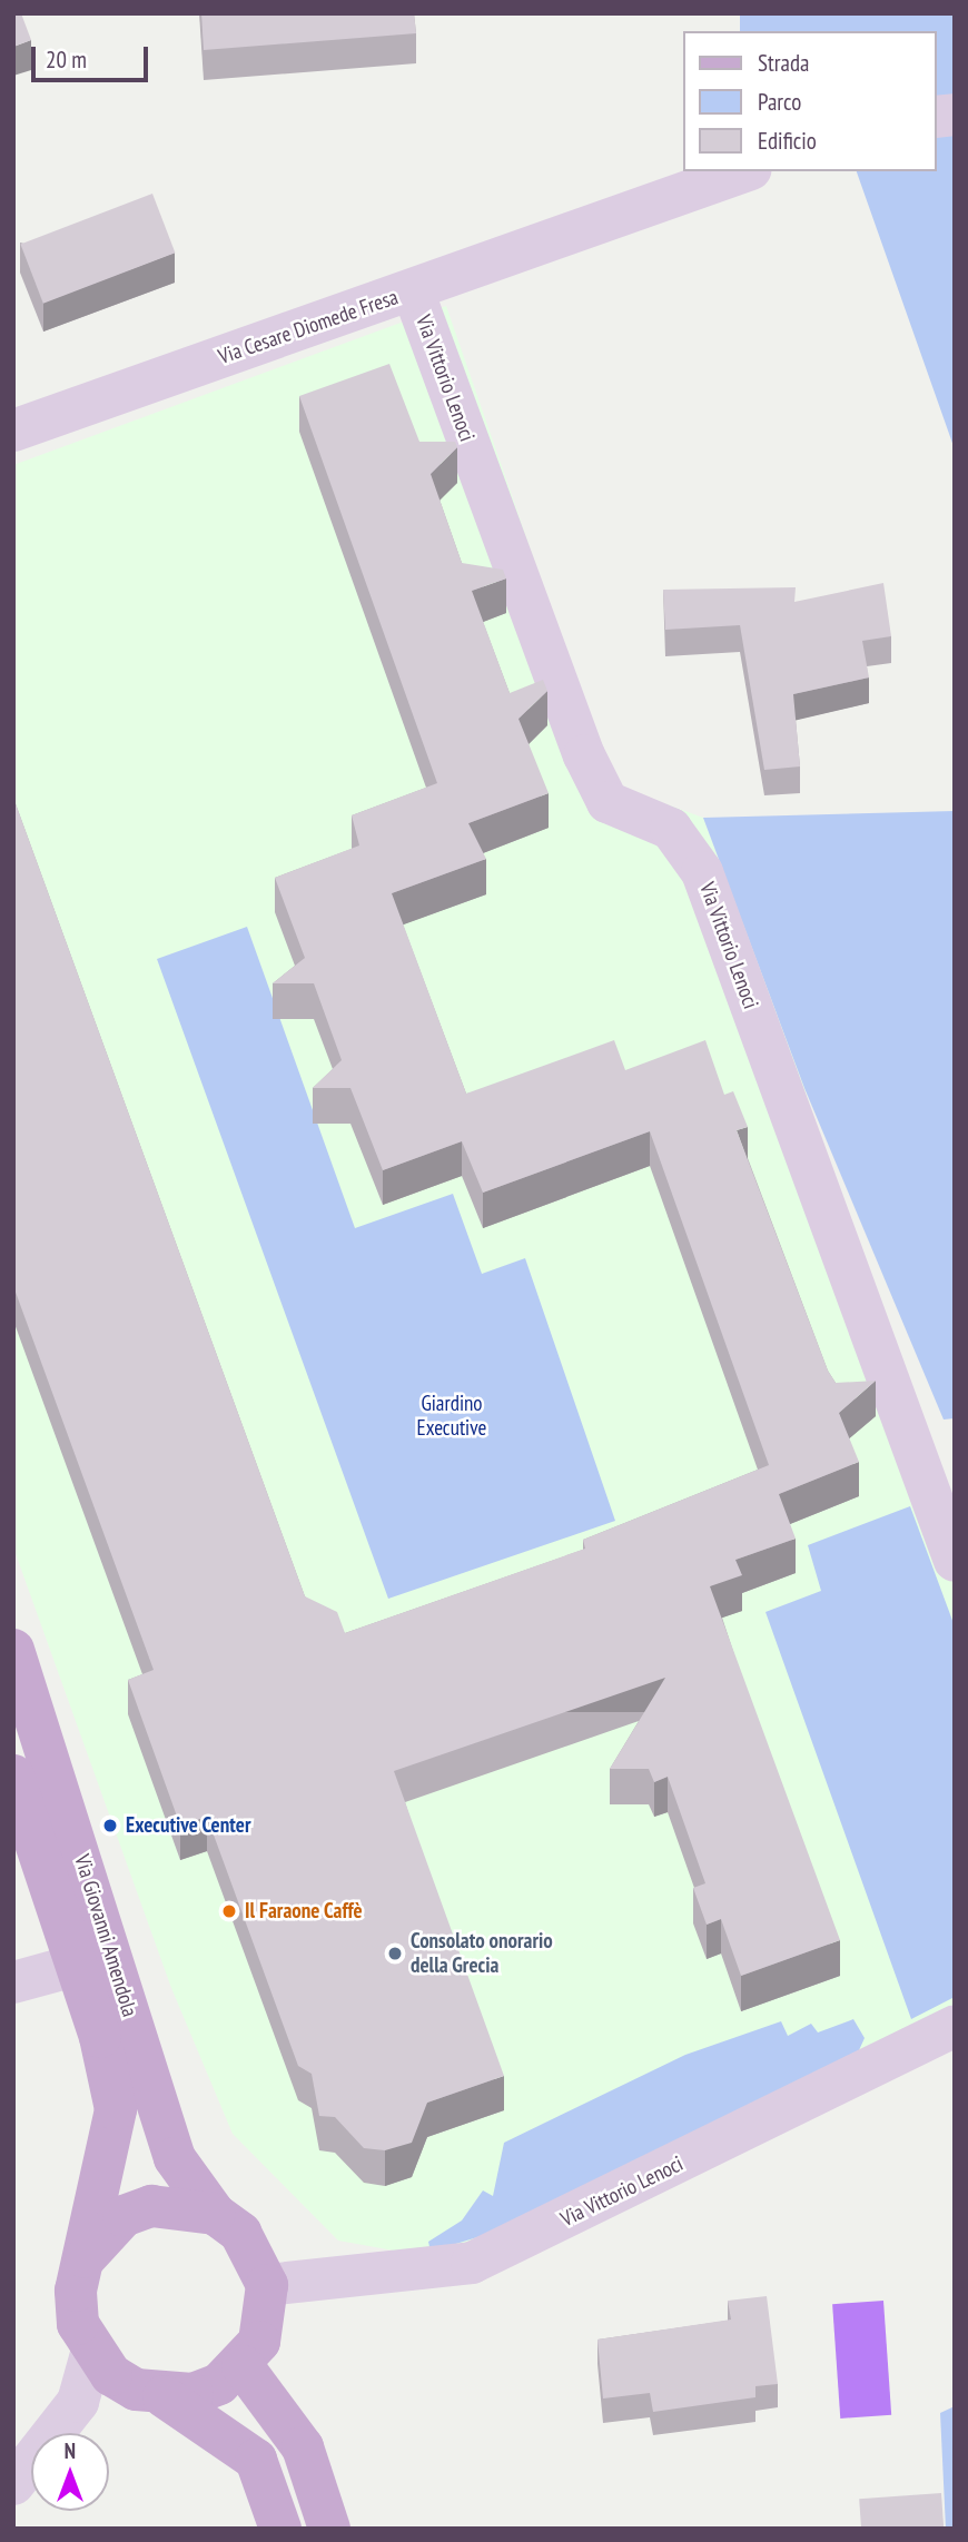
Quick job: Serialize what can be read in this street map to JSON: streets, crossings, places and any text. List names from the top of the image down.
{
  "streets": {
    "main road": ["Via Giovanni Amendola"],
    "street": ["Via Cesare Diomede Fresa", "Via Vittorio Lenoci"]
  },
  "crossings": [
    ["Via Cesare Diomede Fresa", "Via Vittorio Lenoci"],
    ["Via Vittorio Lenoci", "Via Giovanni Amendola"]
  ],
  "parks": ["Giardino Executive"],
  "places": ["Executive Center", "Il Faraone Caffè", "Consolato onorario della Grecia"],
  "legend": ["Strada", "Parco", "Edificio"],
  "scale_bar": "20 m",
  "north": "top"
}
